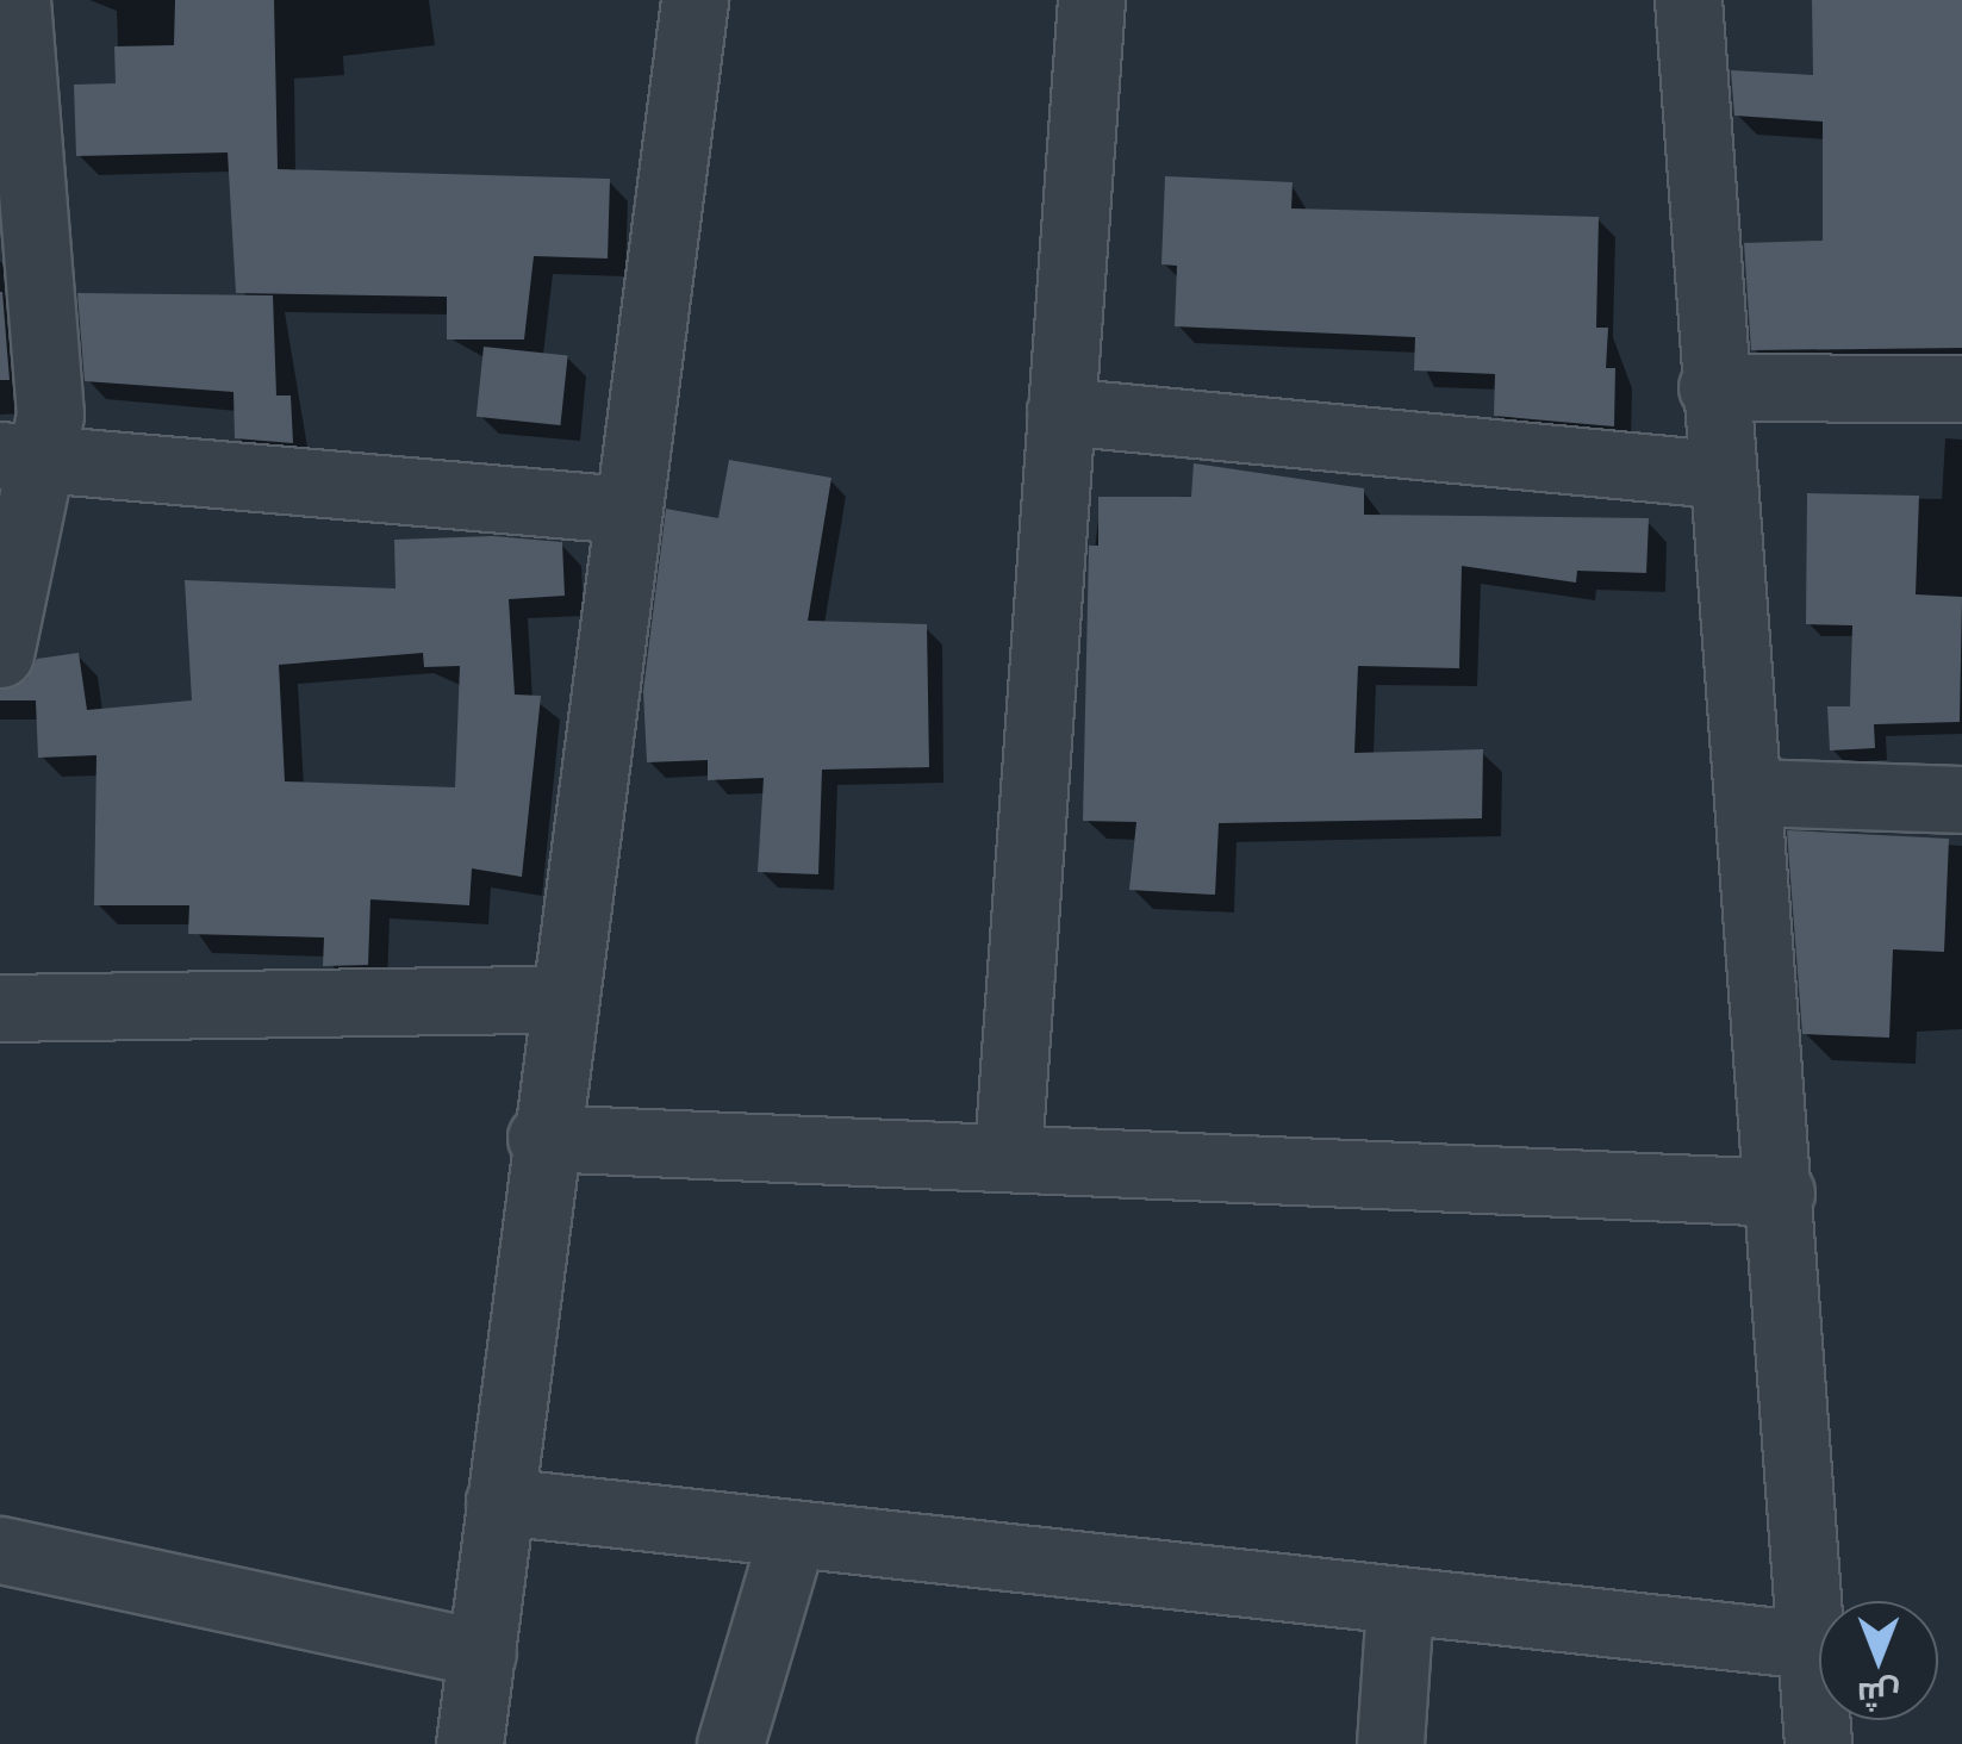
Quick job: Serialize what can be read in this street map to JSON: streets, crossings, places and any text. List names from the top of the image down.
{
  "north": "bottom"
}
